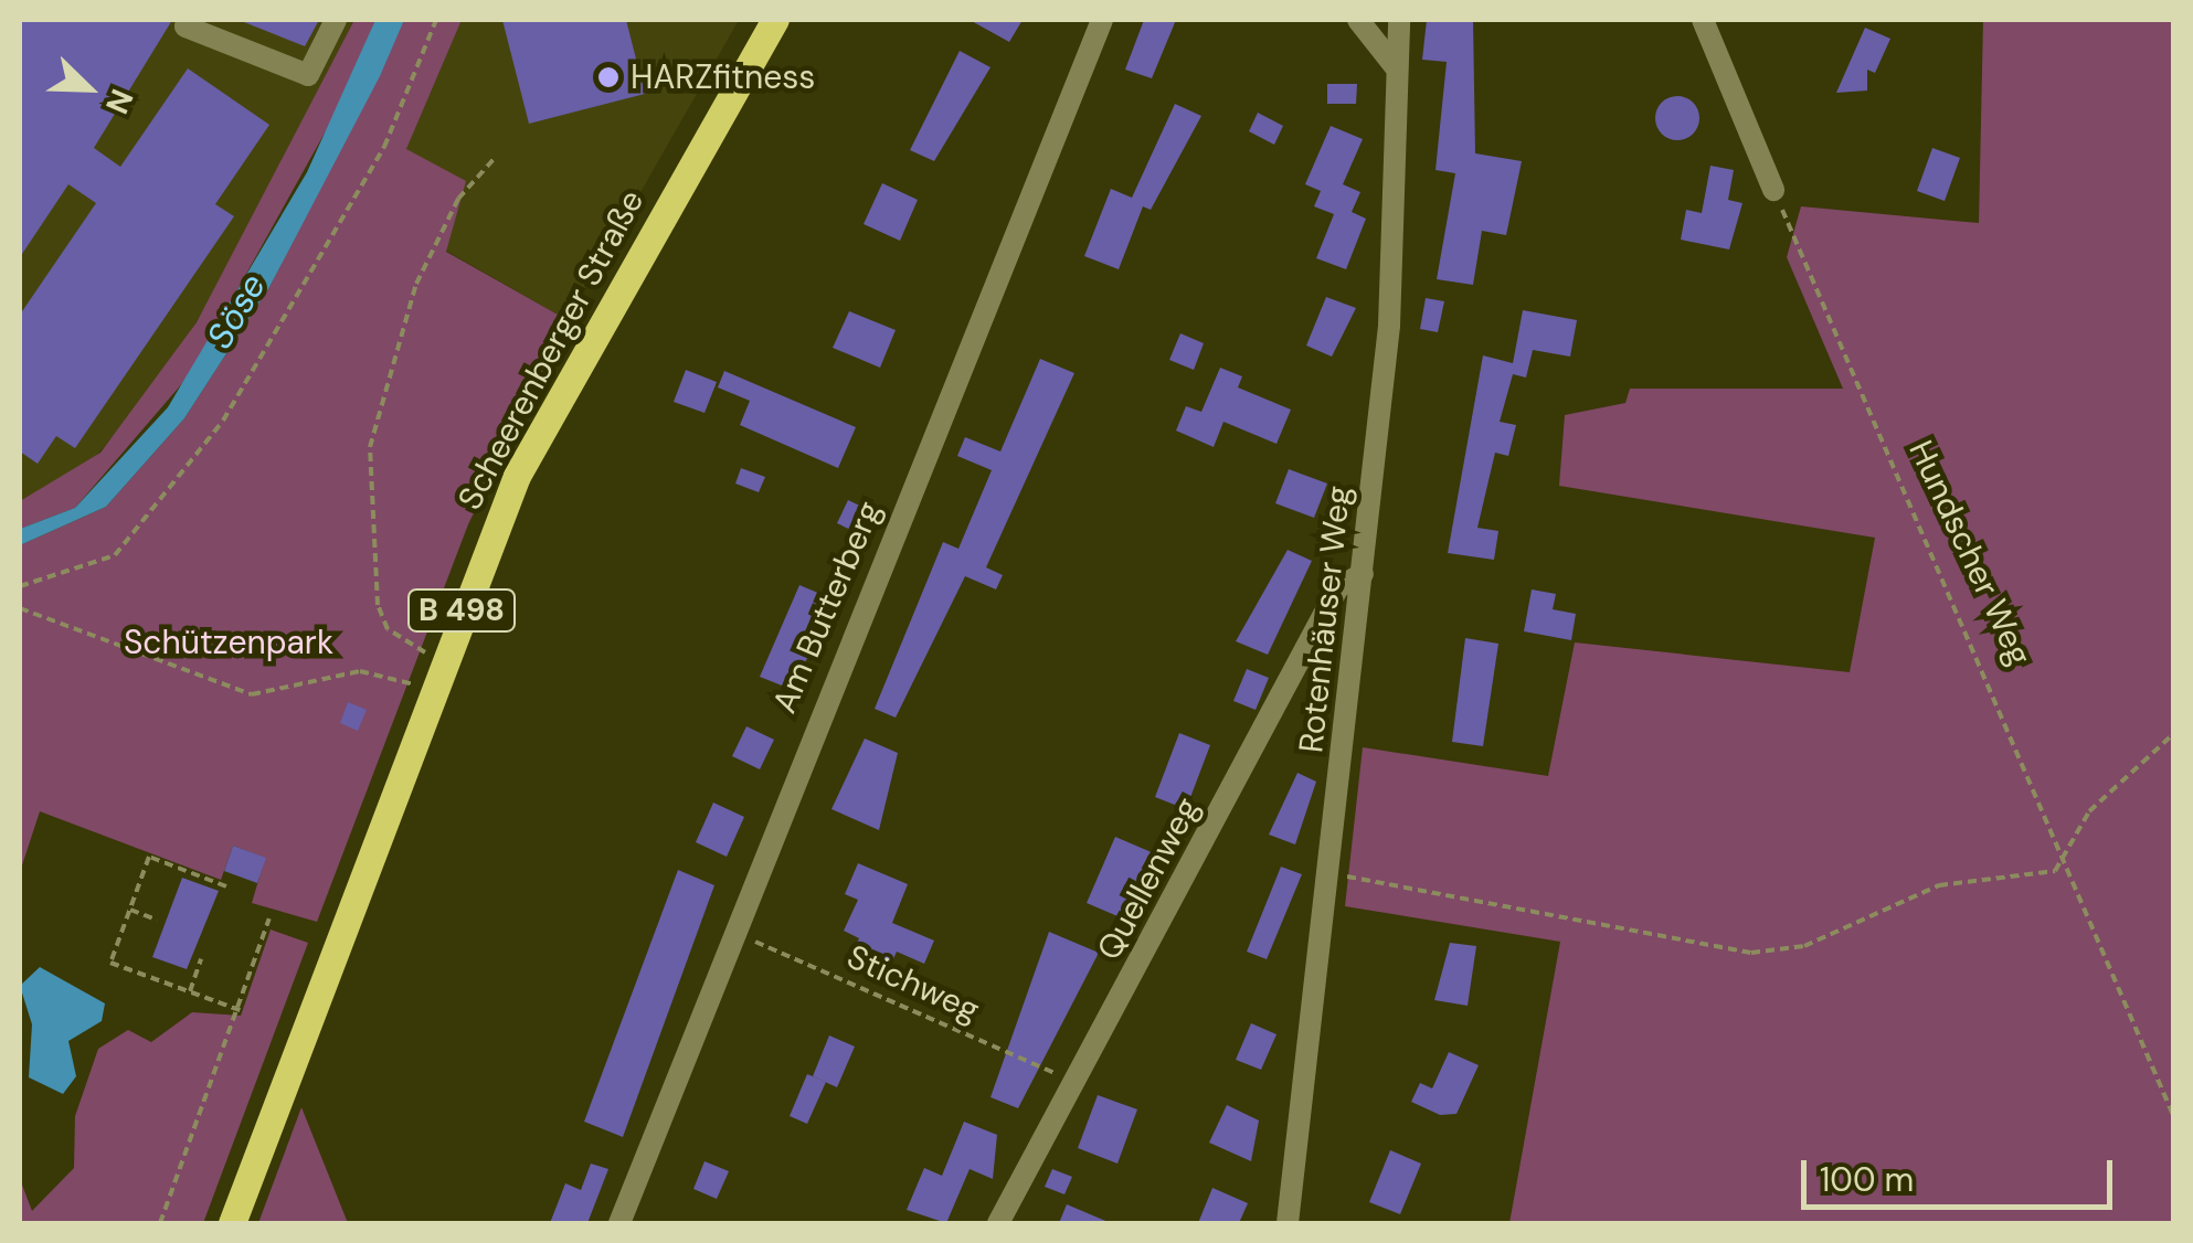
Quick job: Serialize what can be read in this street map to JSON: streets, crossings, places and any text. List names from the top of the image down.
{
  "streets": {
    "main road": ["Scheerenberger Straße", "B 498"],
    "street": ["Am Butterberg", "Rotenhäuser Weg", "Quellenweg"],
    "path": ["Hundscher Weg", "Stichweg"]
  },
  "crossings": [
    ["Am Butterberg", "Stichweg"],
    ["Rotenhäuser Weg", "Quellenweg"],
    ["Quellenweg", "Stichweg"]
  ],
  "water": ["Söse"],
  "parks": ["Schützenpark"],
  "places": ["HARZfitness"],
  "scale_bar": "100 m",
  "north": "bottom right"
}
